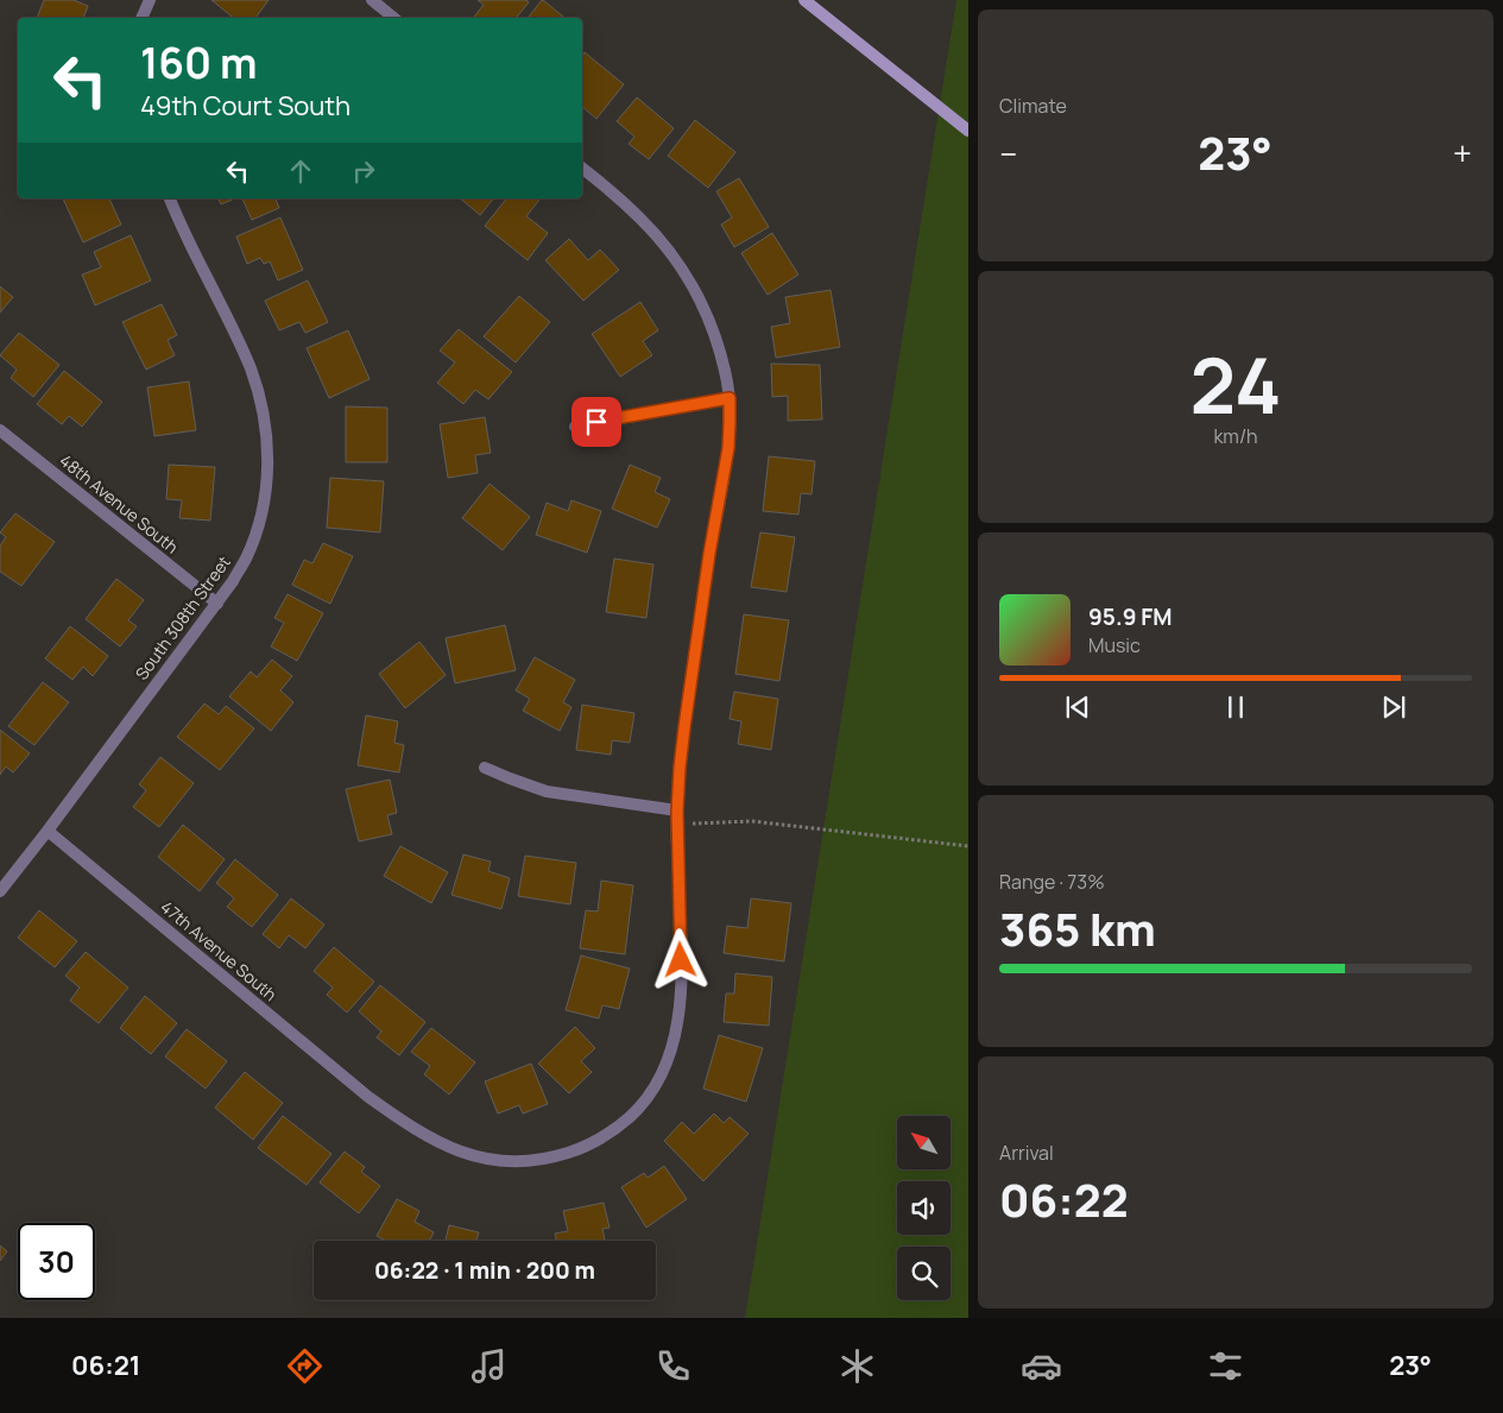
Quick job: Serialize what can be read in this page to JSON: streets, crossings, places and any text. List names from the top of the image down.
{
  "streets": {
    "street": ["48th Avenue South", "South 308th Street", "47th Avenue South"]
  },
  "crossings": [
    ["48th Avenue South", "South 308th Street"],
    ["South 308th Street", "47th Avenue South"]
  ],
  "north": "top left",
  "page": {
    "tile": [
      "Climate",
      ["24", "km/h"],
      ["Range · 73%", "365 km"],
      ["Arrival", "06:22"]
    ],
    "turn": ["160 m", "49th Court South"],
    "heat": ["−", "23°", "+"],
    "song": ["95.9 FM", "Music"],
    "limit": "30",
    "trip": "06:22 · 1 min · 200 m",
    "tabs": ["06:21", "23°"]
  }
}
